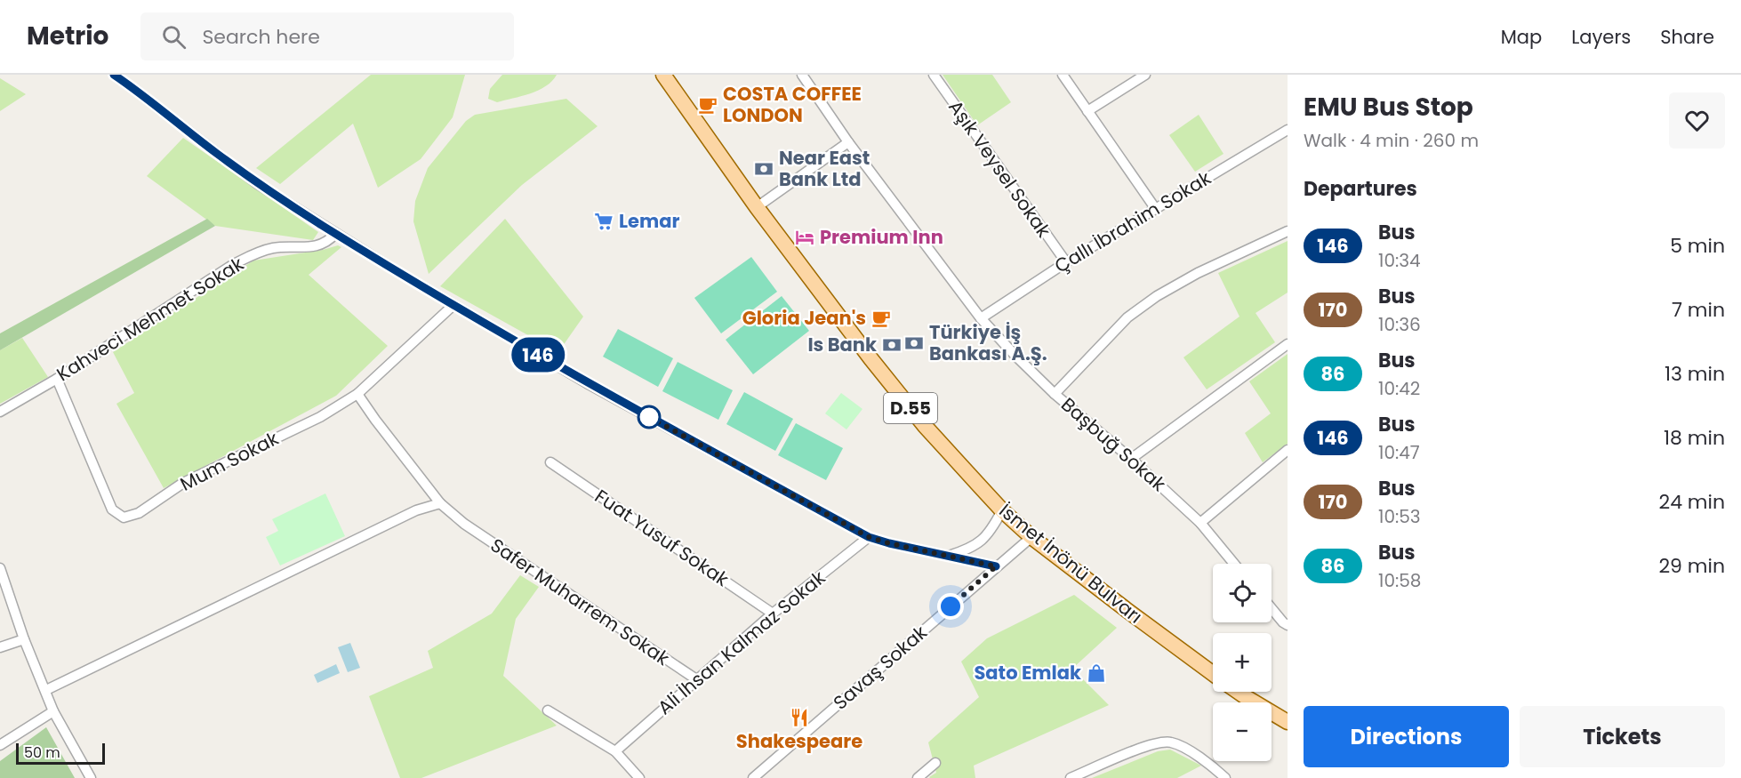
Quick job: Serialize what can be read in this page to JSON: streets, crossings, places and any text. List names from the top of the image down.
{
  "streets": {
    "main road": ["D.55", "İsmet İnönü Bulvarı"],
    "street": [
      "Aşık Veysel Sokak",
      "Çallı İbrahim Sokak",
      "Kahveci Mehmet Sokak",
      "Başbuğ Sokak",
      "Mum Sokak",
      "Fuat Yusuf Sokak",
      "Safer Muharrem Sokak",
      "Ali İhsan Kalmaz Sokak",
      "Savaş Sokak"
    ]
  },
  "crossings": [
    ["Aşık Veysel Sokak", "Çallı İbrahim Sokak"],
    ["Çallı İbrahim Sokak", "Başbuğ Sokak"],
    ["Kahveci Mehmet Sokak", "Mum Sokak"],
    ["Mum Sokak", "Safer Muharrem Sokak"],
    ["Fuat Yusuf Sokak", "Ali İhsan Kalmaz Sokak"],
    ["İsmet İnönü Bulvarı", "Savaş Sokak"],
    ["Safer Muharrem Sokak", "Ali İhsan Kalmaz Sokak"]
  ],
  "places": {
    "cafe": ["COSTA COFFEE LONDON", "Gloria Jean's"],
    "bank": ["Near East Bank Ltd", "Türkiye İş Bankası A.Ş.", "Is Bank"],
    "supermarket": ["Lemar"],
    "hotel": ["Premium Inn"],
    "shop": ["Sato Emlak"],
    "restaurant": ["Shakespeare"]
  },
  "lines": ["bus line 146"],
  "scale_bar": "50 m",
  "page": {
    "header": "Metrio",
    "search": "Search here",
    "nav": ["Map", "Layers", "Share"],
    "on_map": "146",
    "heading": [
      ["EMU Bus Stop", "Walk · 4 min · 260 m"],
      "Departures"
    ],
    "list": [
      {
        "mark": "146",
        "name": "Bus",
        "note": "10:34",
        "value": "5 min"
      },
      {
        "mark": "170",
        "name": "Bus",
        "note": "10:36",
        "value": "7 min"
      },
      {
        "mark": "86",
        "name": "Bus",
        "note": "10:42",
        "value": "13 min"
      },
      {
        "mark": "146",
        "name": "Bus",
        "note": "10:47",
        "value": "18 min"
      },
      {
        "mark": "170",
        "name": "Bus",
        "note": "10:53",
        "value": "24 min"
      },
      {
        "mark": "86",
        "name": "Bus",
        "note": "10:58",
        "value": "29 min"
      }
    ],
    "map_buttons": ["+", "−"],
    "buttons": ["Directions", "Tickets"],
    "scale": "50 m"
  }
}
